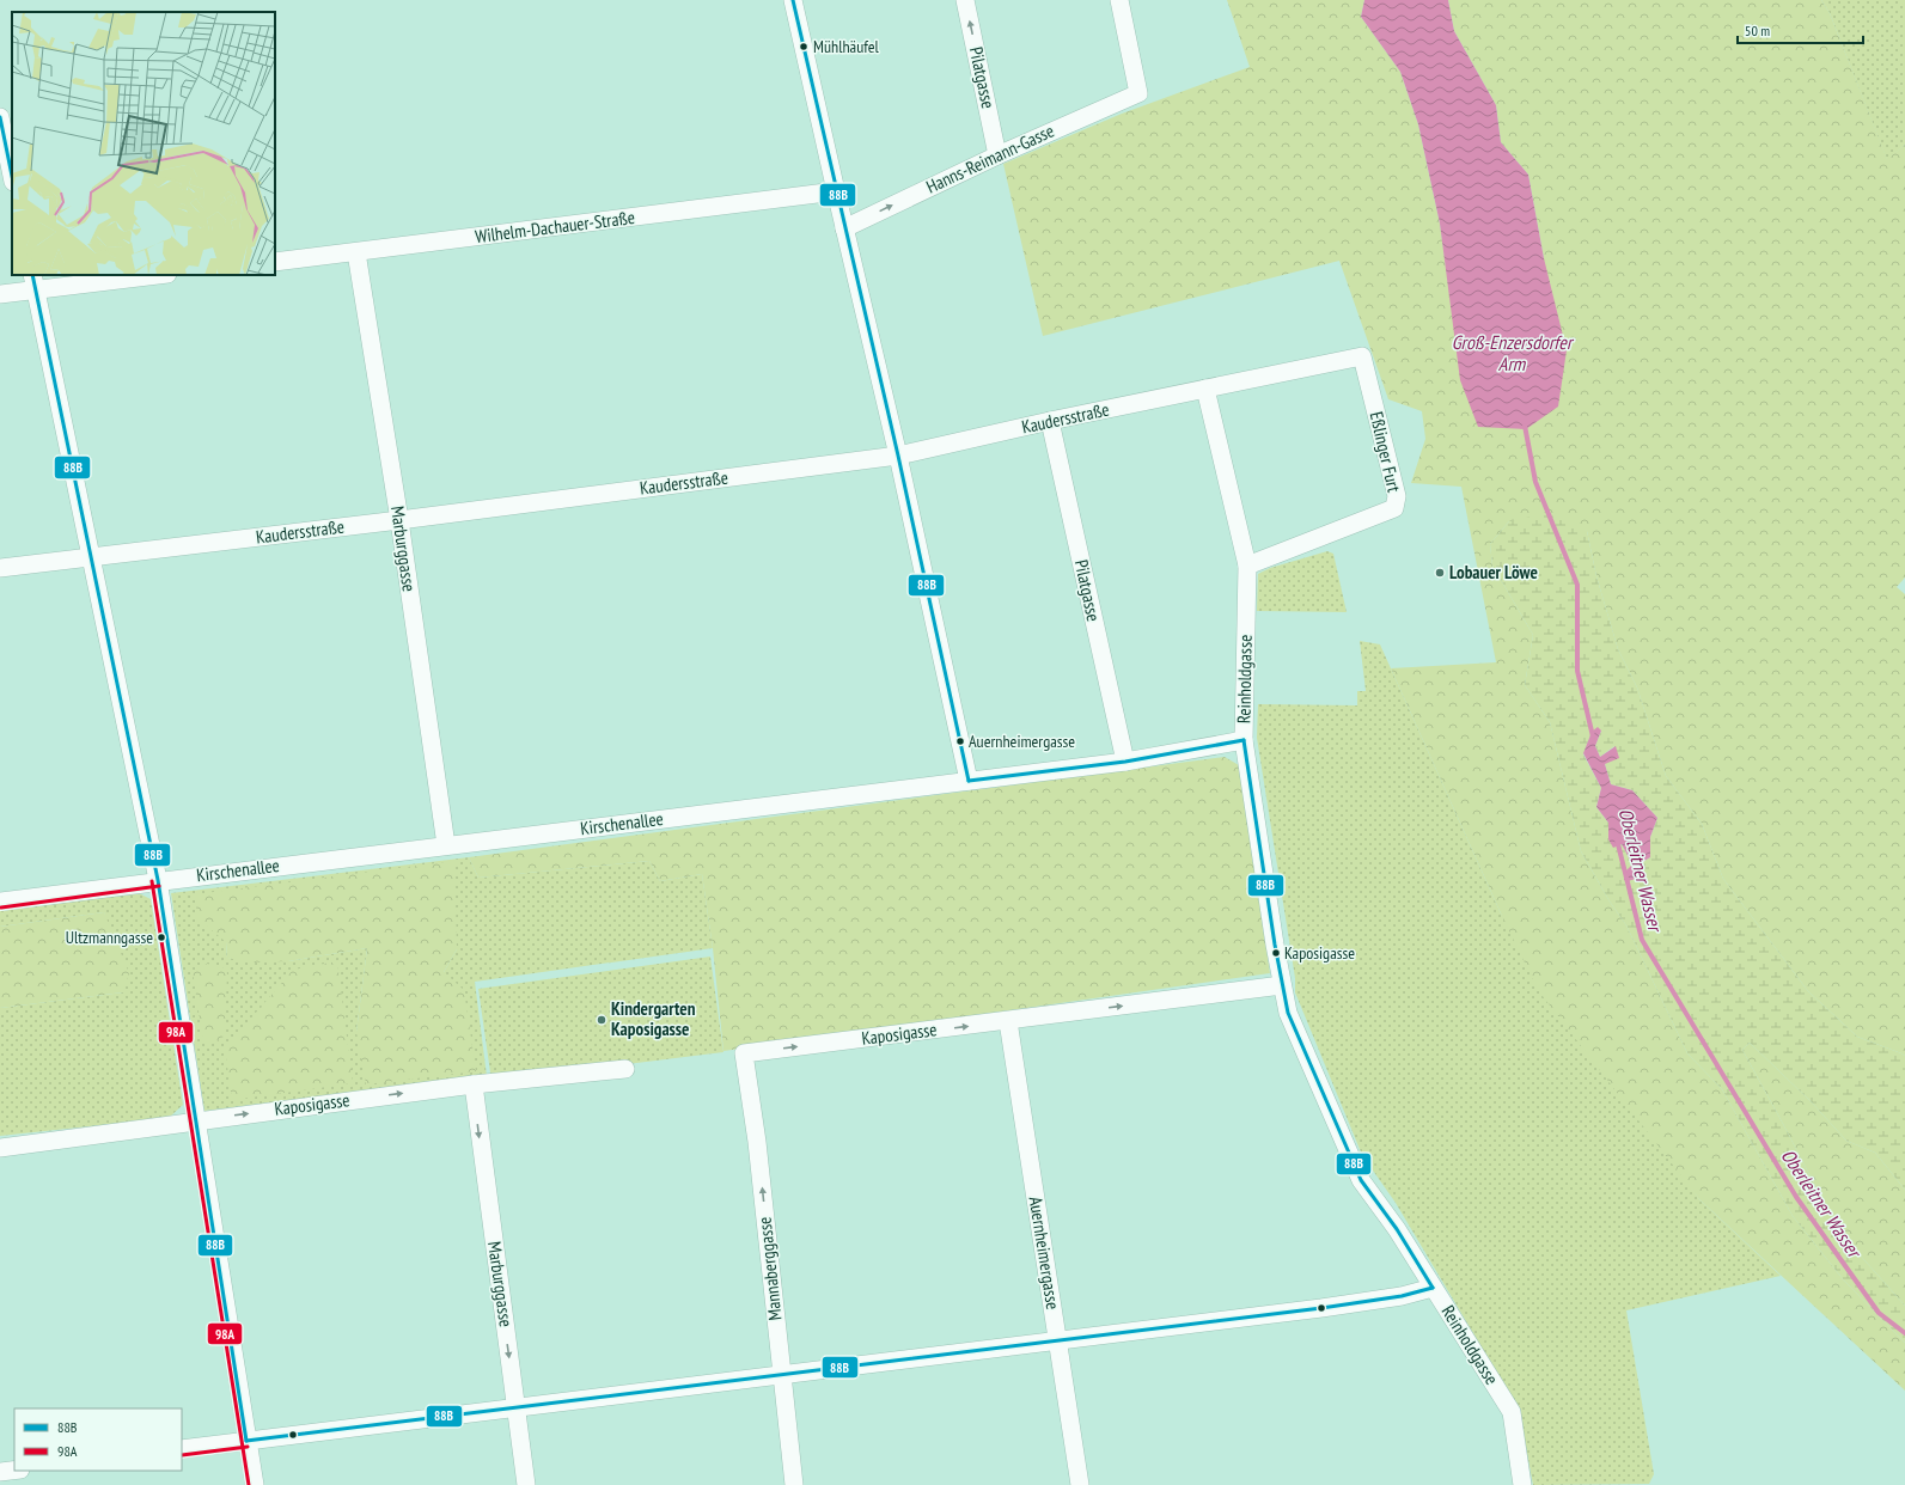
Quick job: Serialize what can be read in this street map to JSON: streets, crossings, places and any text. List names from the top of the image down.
{
  "streets": {
    "street": [
      "Pilatgasse",
      "Hanns-Reimann-Gasse",
      "Wilhelm-Dachauer-Straße",
      "Kaudersstraße",
      "Eßlinger Furt",
      "Marburggasse",
      "Reinholdgasse",
      "Kirschenallee",
      "Kaposigasse",
      "Auernheimergasse",
      "Mannaberggasse"
    ]
  },
  "crossings": [
    ["Pilatgasse", "Hanns-Reimann-Gasse"],
    ["Pilatgasse", "Kaudersstraße"],
    ["Pilatgasse", "Kirschenallee"],
    ["Wilhelm-Dachauer-Straße", "Marburggasse"],
    ["Kaudersstraße", "Eßlinger Furt"],
    ["Kaudersstraße", "Marburggasse"],
    ["Kaudersstraße", "Reinholdgasse"],
    ["Eßlinger Furt", "Reinholdgasse"],
    ["Marburggasse", "Kirschenallee"],
    ["Marburggasse", "Kaposigasse"],
    ["Reinholdgasse", "Kirschenallee"],
    ["Reinholdgasse", "Kaposigasse"],
    ["Kaposigasse", "Auernheimergasse"],
    ["Kaposigasse", "Mannaberggasse"]
  ],
  "one_way": ["Hanns-Reimann-Gasse", "Kaposigasse", "Mannaberggasse"],
  "water": ["Groß-Enzersdorfer Arm", "Oberleitner Wasser"],
  "places": [
    "Mühlhäufel",
    "Lobauer Löwe",
    "Auernheimergasse",
    "Ultzmanngasse",
    "Kaposigasse",
    "Kindergarten Kaposigasse"
  ],
  "lines": ["transit line 88B", "transit line 98A"],
  "legend": ["88B", "98A"],
  "scale_bar": "50 m"
}
